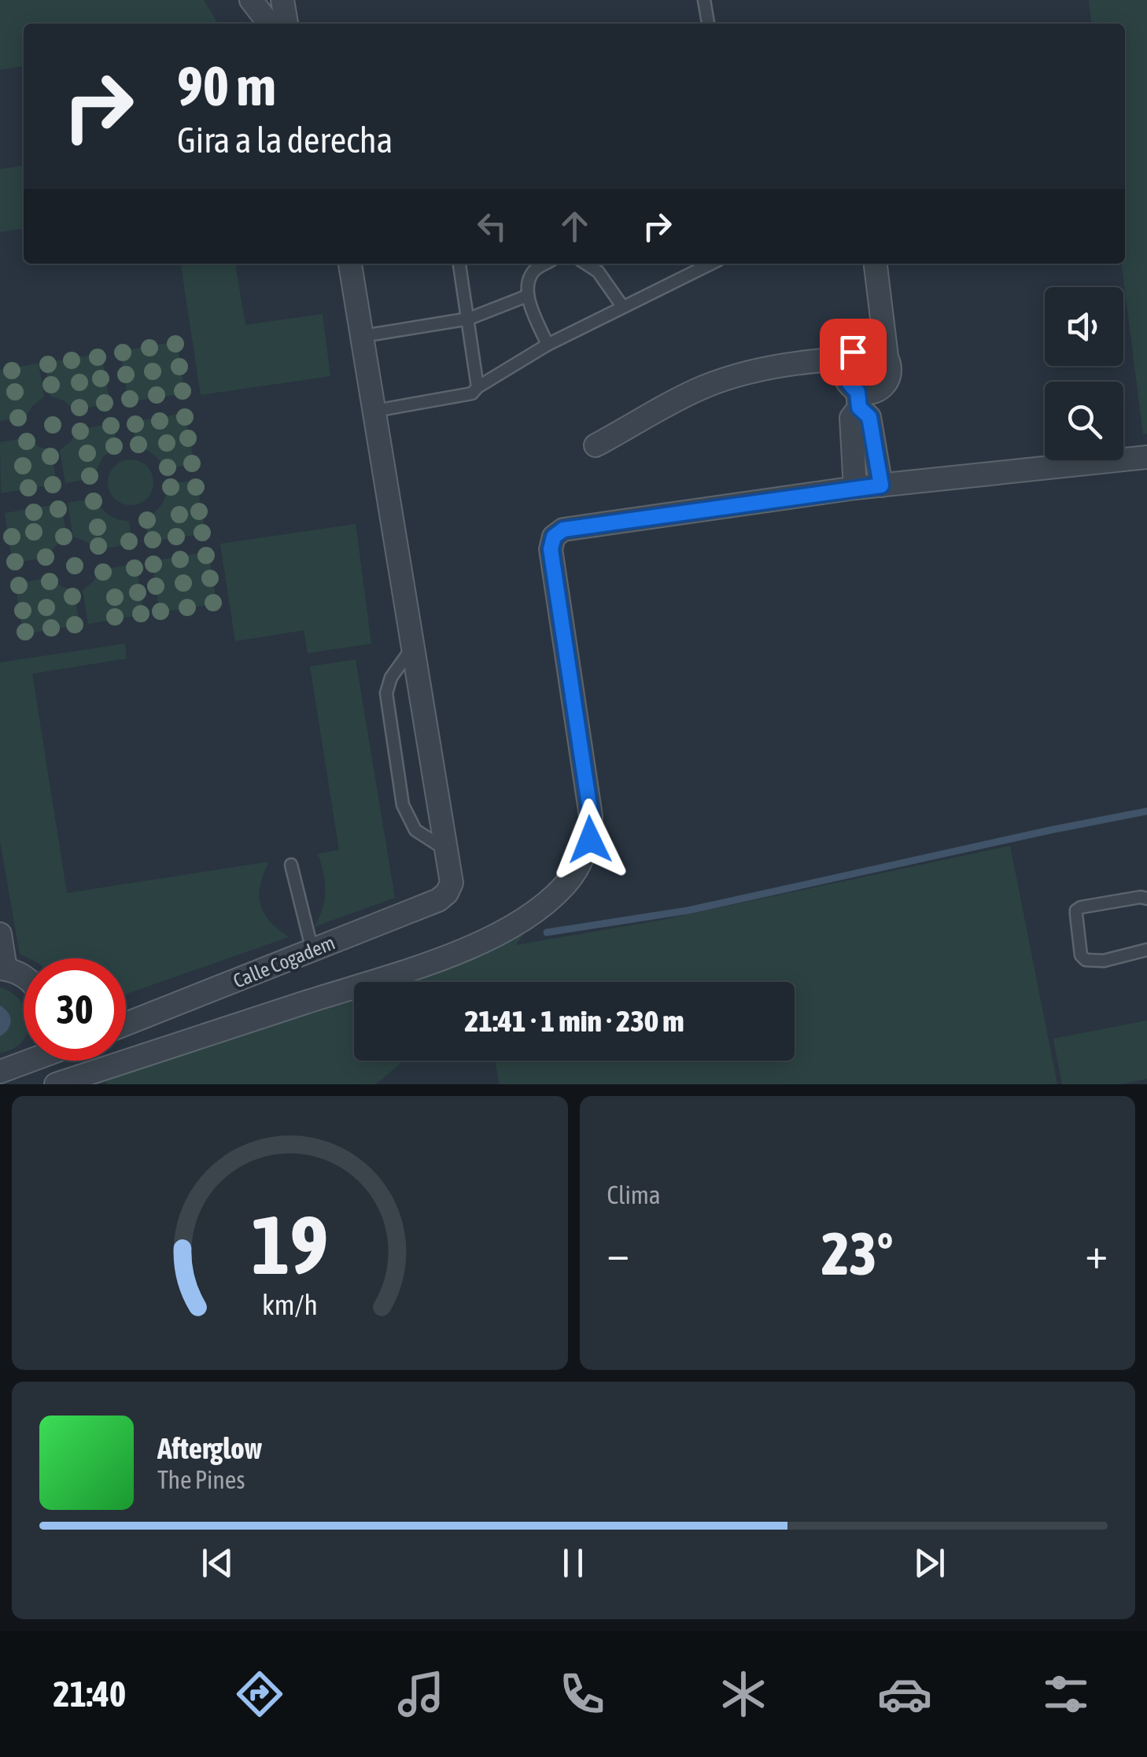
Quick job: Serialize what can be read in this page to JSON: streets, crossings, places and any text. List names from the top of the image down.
{
  "streets": {
    "street": ["Calle Cogadem"]
  },
  "page": {
    "turn": ["90 m", "Gira a la derecha"],
    "limit": "30",
    "trip": "21:41 · 1 min · 230 m",
    "tile": "Clima",
    "heat": ["−", "23°", "+"],
    "song": ["Afterglow", "The Pines"],
    "tabs": "21:40",
    "gauge": ["19", "km/h"]
  }
}
